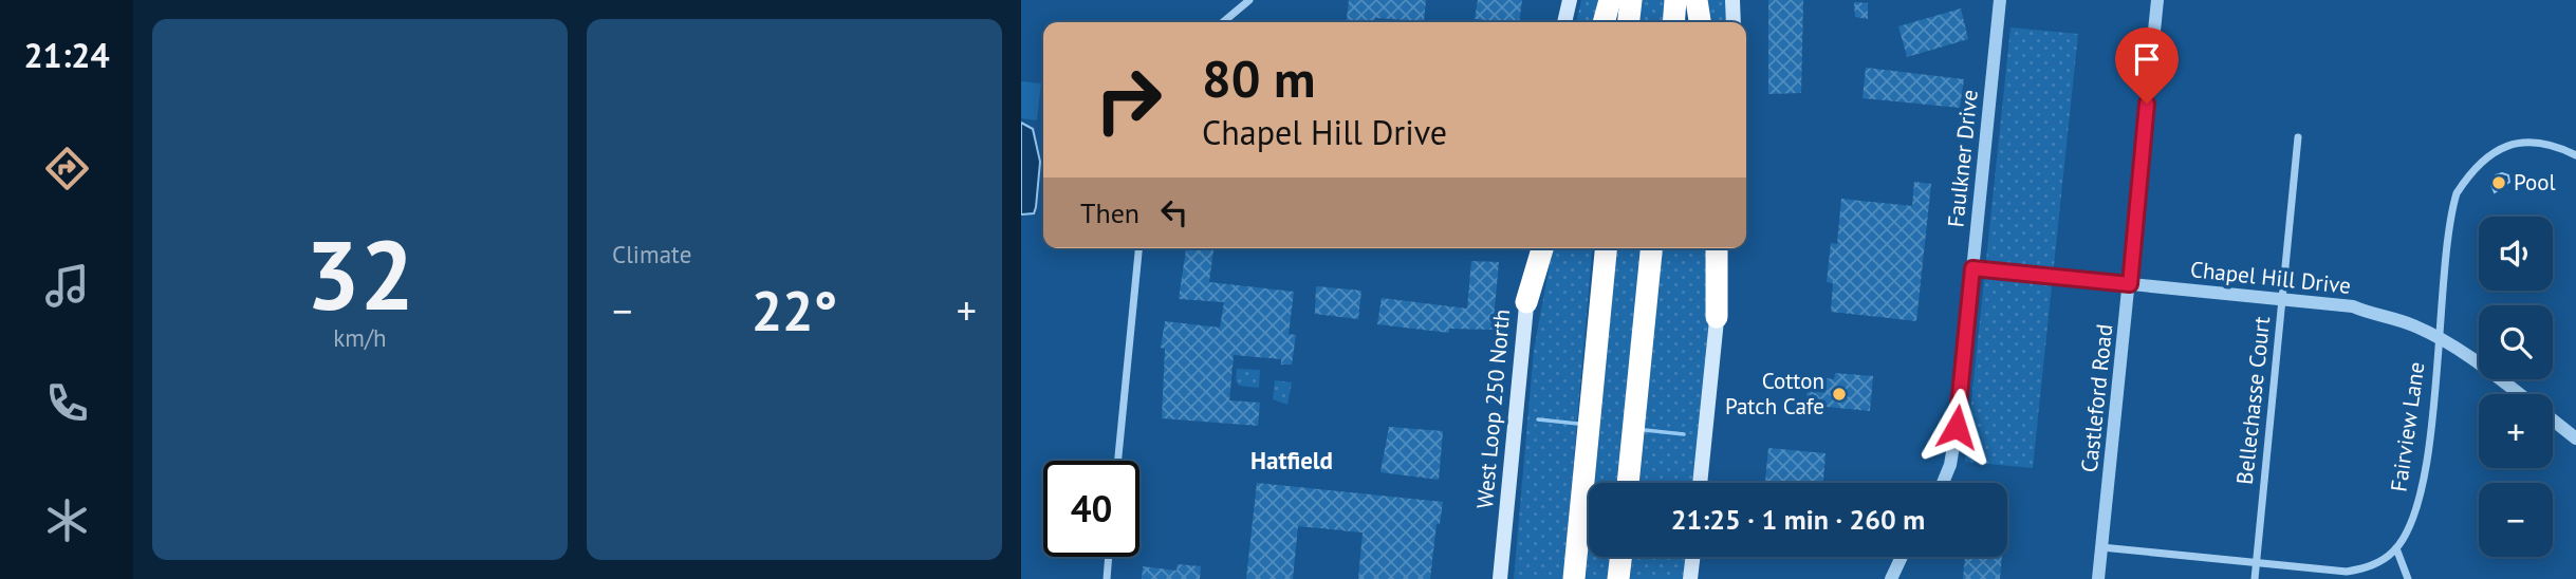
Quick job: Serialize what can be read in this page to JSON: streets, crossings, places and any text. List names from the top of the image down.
{
  "streets": {
    "main road": ["West Loop 250 North"],
    "street": [
      "Faulkner Drive",
      "Chapel Hill Drive",
      "Castleford Road",
      "Bellechasse Court",
      "Fairview Lane"
    ]
  },
  "crossings": [
    ["Faulkner Drive", "Chapel Hill Drive"],
    ["Chapel Hill Drive", "Castleford Road"],
    ["Chapel Hill Drive", "Bellechasse Court"],
    ["Chapel Hill Drive", "Fairview Lane"]
  ],
  "districts": ["Hatfield"],
  "places": ["Pool", "Cotton Patch Cafe"],
  "page": {
    "tabs": "21:24",
    "tile": [
      ["32", "km/h"],
      "Climate"
    ],
    "turn": ["80 m", "Chapel Hill Drive"],
    "then": "Then",
    "map_buttons": ["+", "−"],
    "heat": ["−", "22°", "+"],
    "limit": "40",
    "trip": "21:25 · 1 min · 260 m"
  }
}
